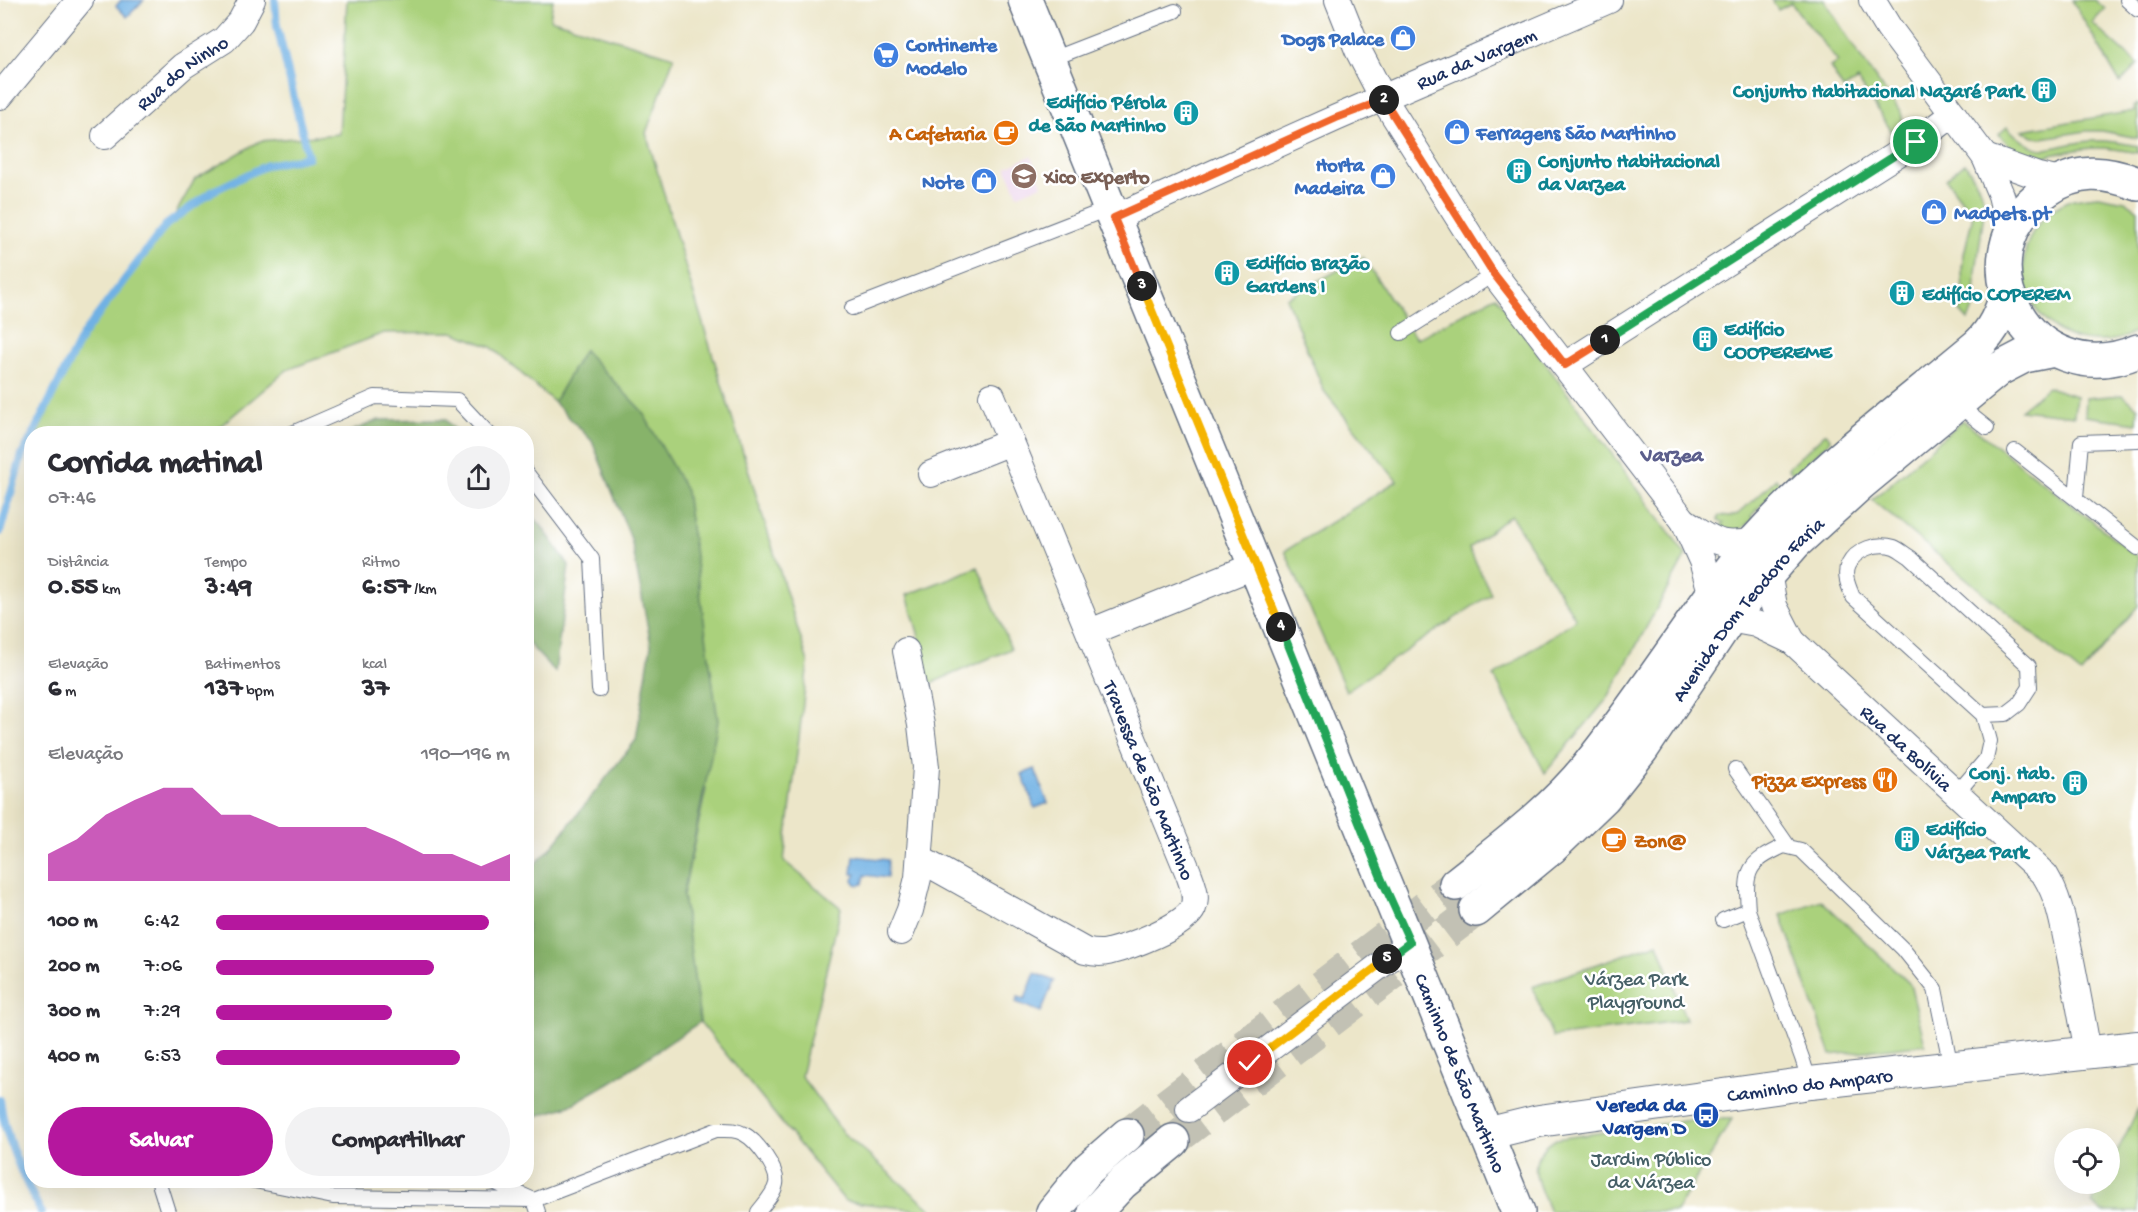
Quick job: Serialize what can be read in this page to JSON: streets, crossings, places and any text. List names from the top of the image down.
{
  "streets": {
    "main road": ["Avenida Dom Teodoro Faria", "Caminho de São Martinho"],
    "street": [
      "Rua da Vargem",
      "Rua do Ninho",
      "Rua da Bolívia",
      "Travessa de São Martinho",
      "Caminho do Amparo"
    ]
  },
  "crossings": [
    ["Rua da Vargem", "Caminho de São Martinho"],
    ["Avenida Dom Teodoro Faria", "Rua da Bolívia"],
    ["Rua da Bolívia", "Caminho do Amparo"],
    ["Caminho de São Martinho", "Caminho do Amparo"]
  ],
  "districts": ["Varzea"],
  "parks": ["Várzea Park Playground", "Jardim Público da Várzea"],
  "places": {
    "shop": [
      "Dogs Palace",
      "Ferragens São Martinho",
      "Horta Madeira",
      "Note",
      "Madpets.pt"
    ],
    "supermarket": ["Continente Modelo"],
    "building": [
      "Conjunto Habitacional Nazaré Park",
      "Edifício Pérola de São Martinho",
      "Conjunto Habitacional da Varzea",
      "Edifício Brazão Gardens I",
      "Edifício COPEREM",
      "Edifício COOPEREME",
      "Conj. Hab. Amparo",
      "Edifício Várzea Park"
    ],
    "cafe": ["A Cafetaria", "Zon@"],
    "school or university": ["Xico Experto"],
    "restaurant": ["Pizza Express"],
    "bus stop": ["Vereda da Vargem D"]
  },
  "page": {
    "pins": [
      "2",
      "3",
      "1",
      "4",
      "5"
    ],
    "heading": ["Corrida matinal", "07:46"],
    "stats": [
      ["Distância", "0.55 km"],
      ["Tempo", "3:49"],
      ["Ritmo", "6:57 /km"],
      ["Elevação", "6 m"],
      ["Batimentos", "137 bpm"],
      ["kcal", "37"]
    ],
    "chart": ["Elevação", "190–196 m"],
    "list": [
      {
        "name": "100 m",
        "note": "6:42"
      },
      {
        "name": "200 m",
        "note": "7:06"
      },
      {
        "name": "300 m",
        "note": "7:29"
      },
      {
        "name": "400 m",
        "note": "6:53"
      }
    ],
    "buttons": ["Salvar", "Compartilhar"]
  }
}
